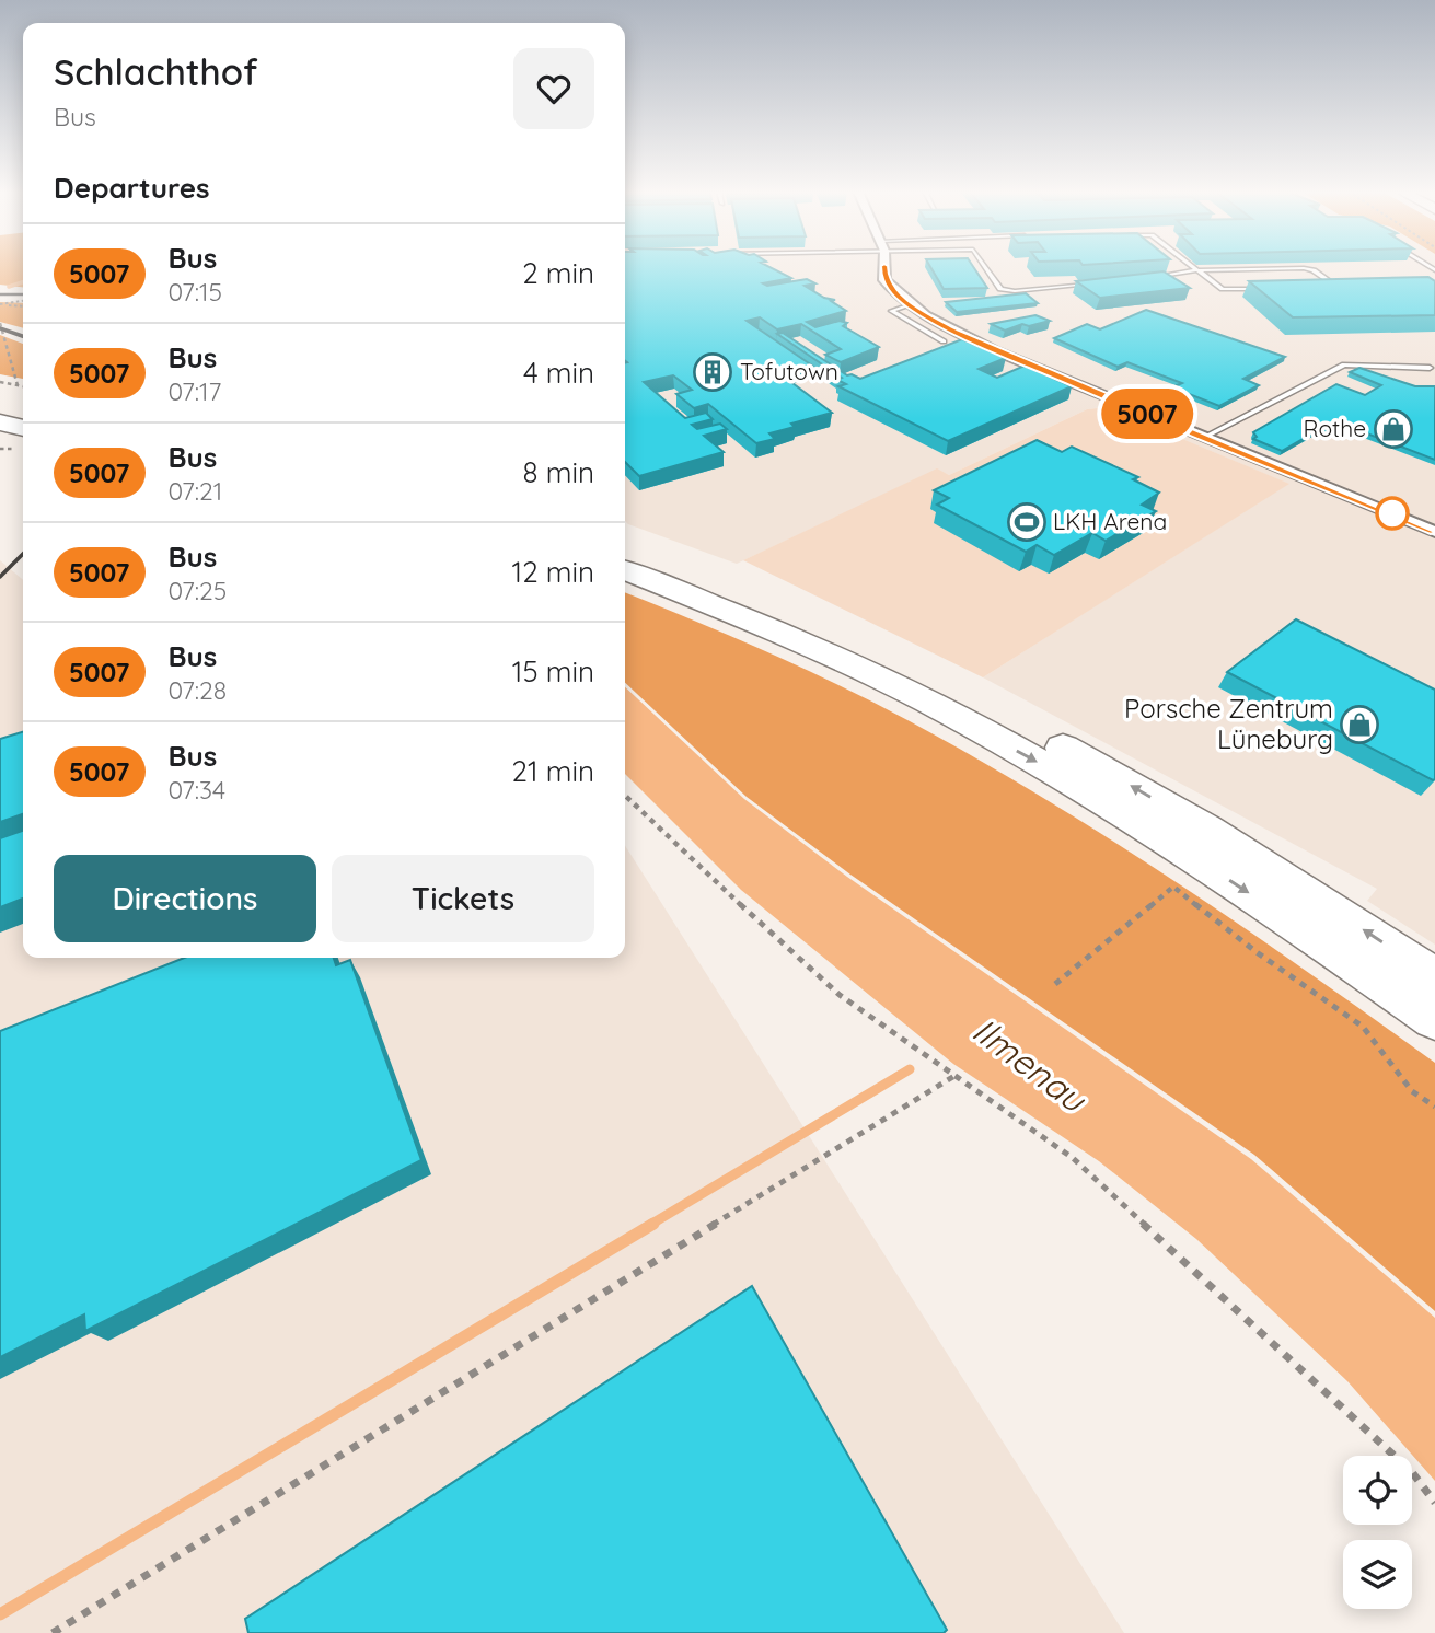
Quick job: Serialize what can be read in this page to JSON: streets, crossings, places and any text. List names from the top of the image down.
{
  "water": ["Ilmenau"],
  "places": {
    "building": ["Tofutown"],
    "shop": ["Rothe", "Porsche Zentrum Lüneburg"],
    "sports": ["LKH Arena"]
  },
  "lines": ["bus line 5007"],
  "page": {
    "on_map": "5007",
    "heading": [
      ["Schlachthof", "Bus"],
      "Departures"
    ],
    "list": [
      {
        "mark": "5007",
        "name": "Bus",
        "note": "07:15",
        "value": "2 min"
      },
      {
        "mark": "5007",
        "name": "Bus",
        "note": "07:17",
        "value": "4 min"
      },
      {
        "mark": "5007",
        "name": "Bus",
        "note": "07:21",
        "value": "8 min"
      },
      {
        "mark": "5007",
        "name": "Bus",
        "note": "07:25",
        "value": "12 min"
      },
      {
        "mark": "5007",
        "name": "Bus",
        "note": "07:28",
        "value": "15 min"
      },
      {
        "mark": "5007",
        "name": "Bus",
        "note": "07:34",
        "value": "21 min"
      }
    ],
    "buttons": ["Directions", "Tickets"]
  }
}
